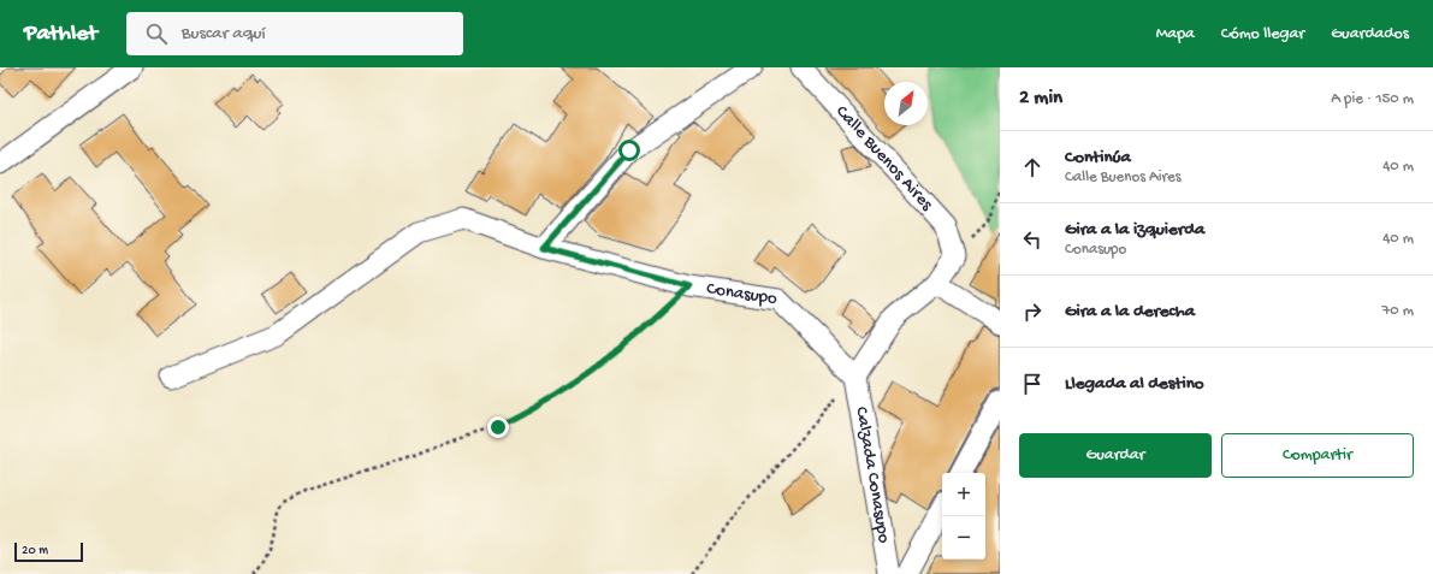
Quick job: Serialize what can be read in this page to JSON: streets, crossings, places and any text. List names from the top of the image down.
{
  "streets": {
    "street": ["Calle Buenos Aires", "Conasupo", "Calzada Conasupo"]
  },
  "crossings": [
    ["Conasupo", "Calzada Conasupo"]
  ],
  "scale_bar": "20 m",
  "north": "top right",
  "page": {
    "header": "Pathlet",
    "search": "Buscar aquí",
    "nav": ["Mapa", "Cómo llegar", "Guardados"],
    "heading": ["2 min", "A pie · 150 m"],
    "list": [
      ["Continúa", "Calle Buenos Aires", "40 m"],
      ["Gira a la izquierda", "Conasupo", "40 m"],
      ["Gira a la derecha", "70 m"],
      "Llegada al destino"
    ],
    "buttons": ["Guardar", "Compartir"],
    "map_buttons": ["+", "−"],
    "scale": "20 m"
  }
}
